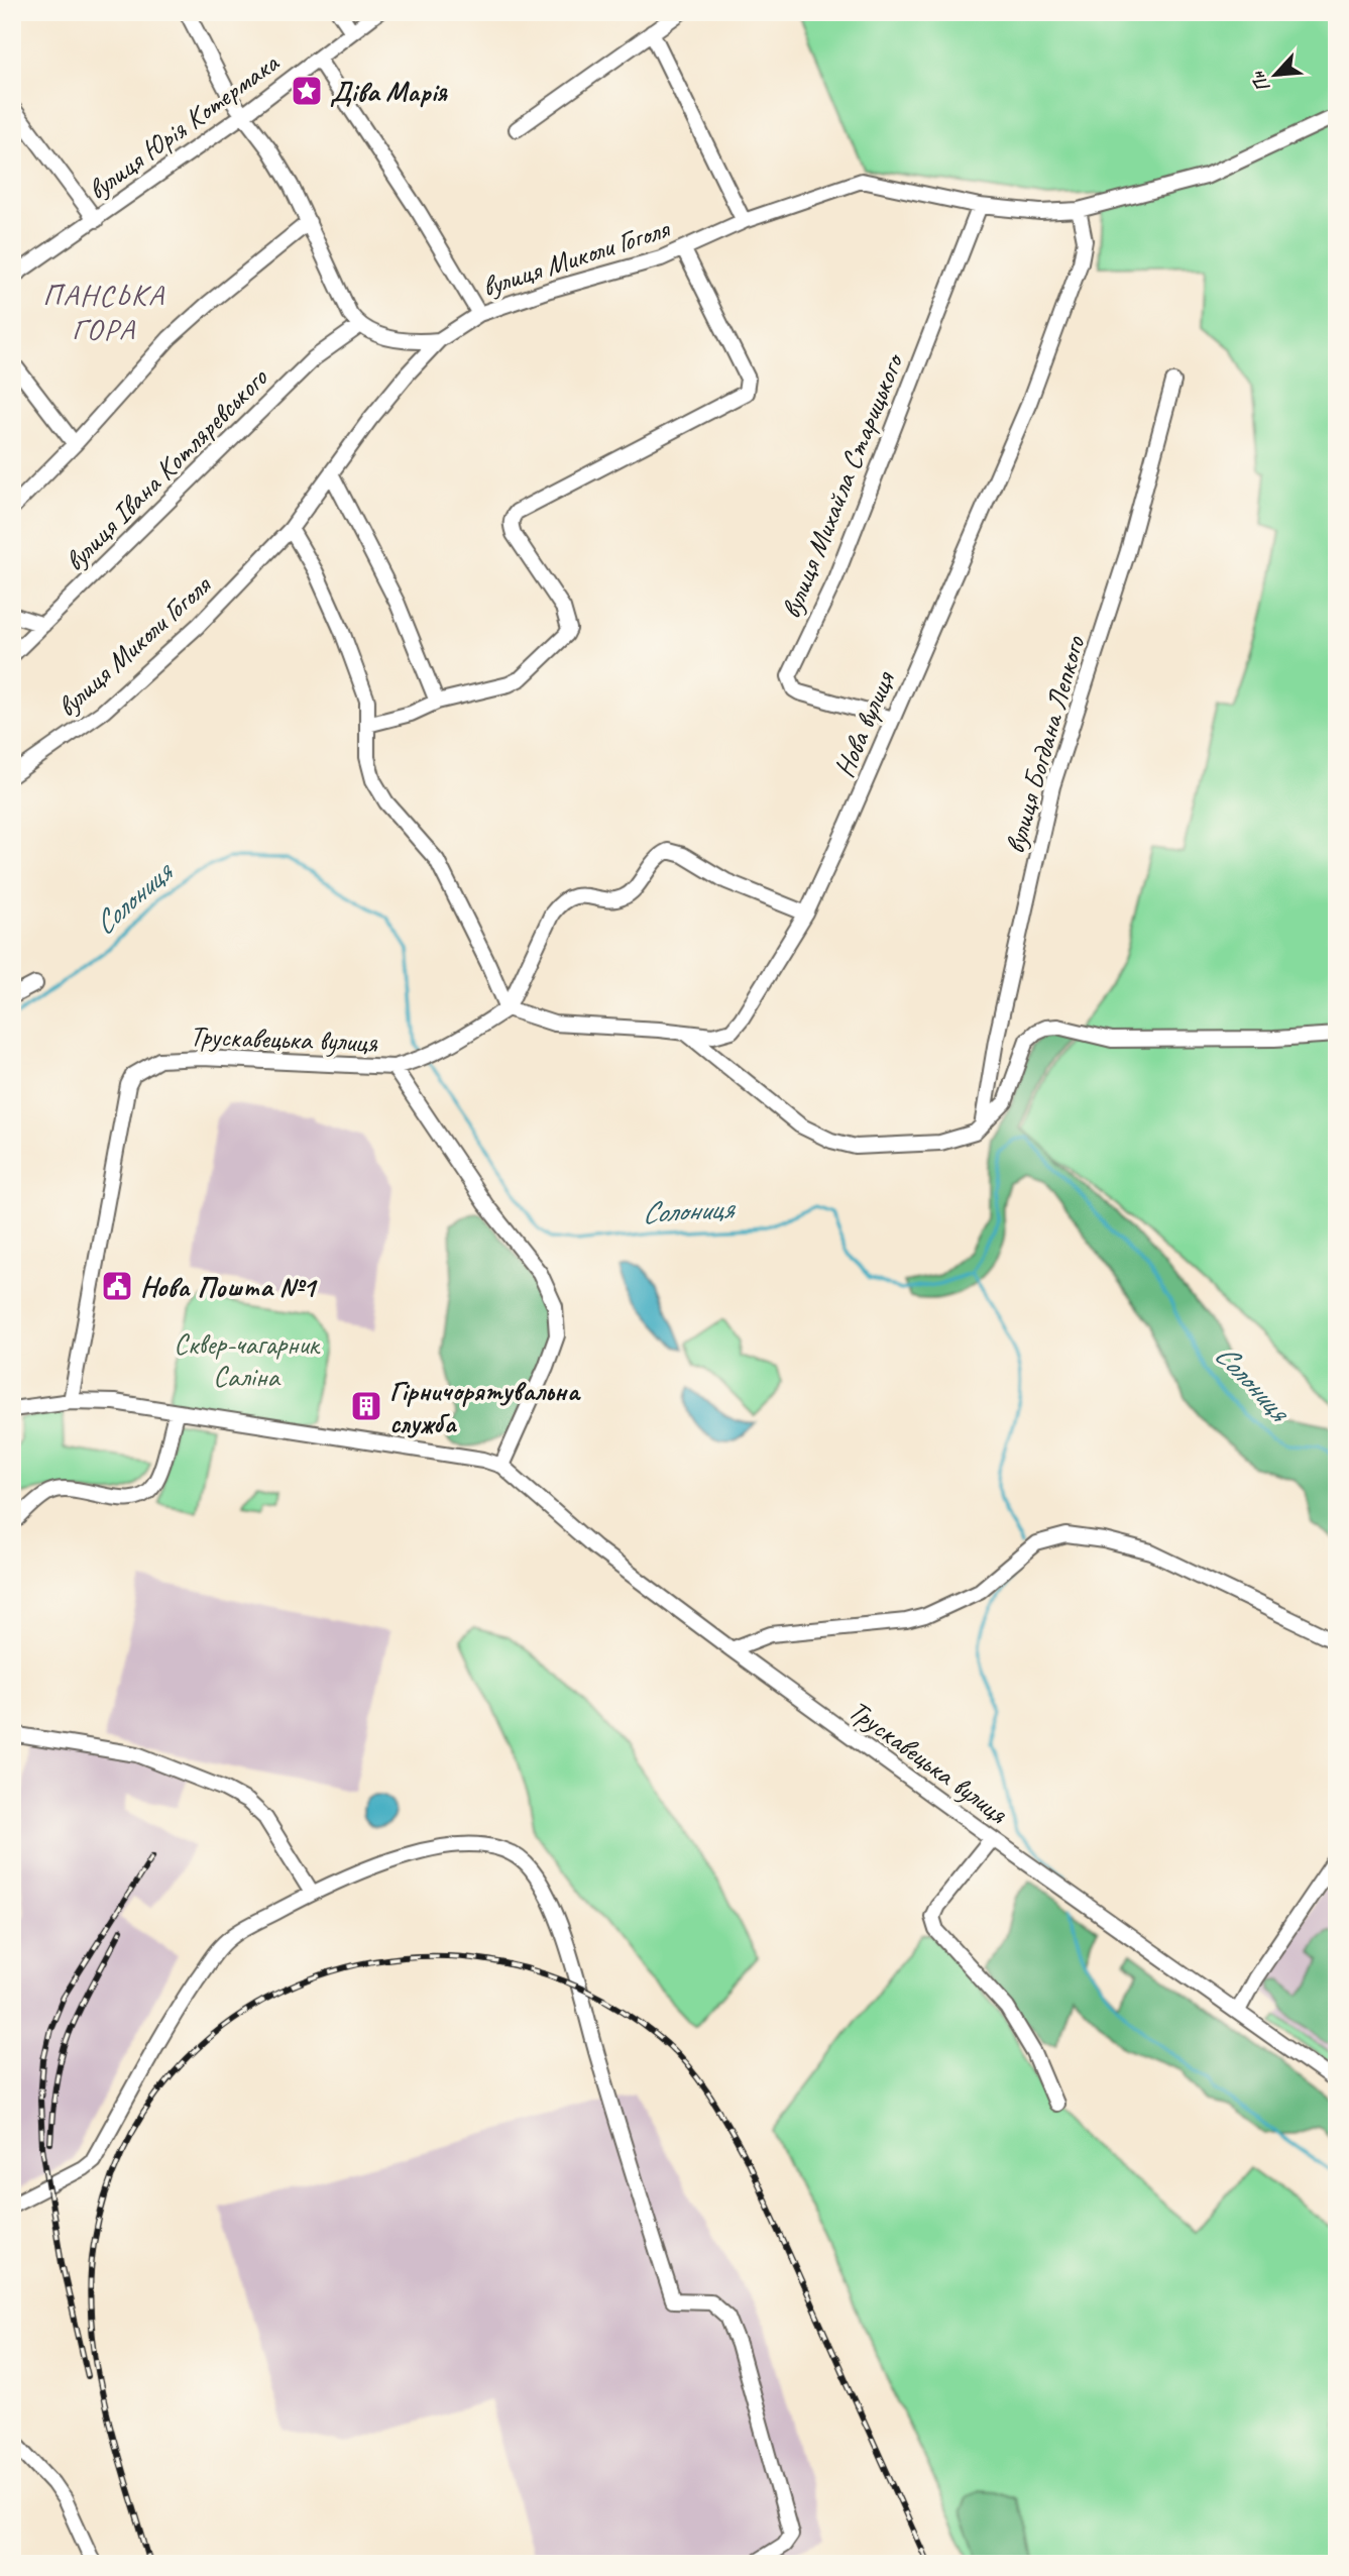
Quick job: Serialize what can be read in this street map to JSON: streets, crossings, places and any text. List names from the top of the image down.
{
  "streets": {
    "street": [
      "вулиця Юрія Котермака",
      "вулиця Миколи Гоголя",
      "вулиця Івана Котляревського",
      "вулиця Михайла Старицького",
      "Нова вулиця",
      "вулиця Богдана Лепкого",
      "Трускавецька вулиця"
    ]
  },
  "crossings": [
    ["вулиця Миколи Гоголя", "вулиця Михайла Старицького"],
    ["вулиця Миколи Гоголя", "Нова вулиця"],
    ["вулиця Михайла Старицького", "Нова вулиця"]
  ],
  "districts": ["ПАНСЬКА ГОРА"],
  "water": ["Солониця"],
  "parks": ["Сквер-чагарник Саліна"],
  "places": {
    "place": ["Діва Марія"],
    "public building": ["Нова Пошта №1"],
    "building": ["Гірничорятувальна служба"]
  },
  "north": "bottom left"
}
